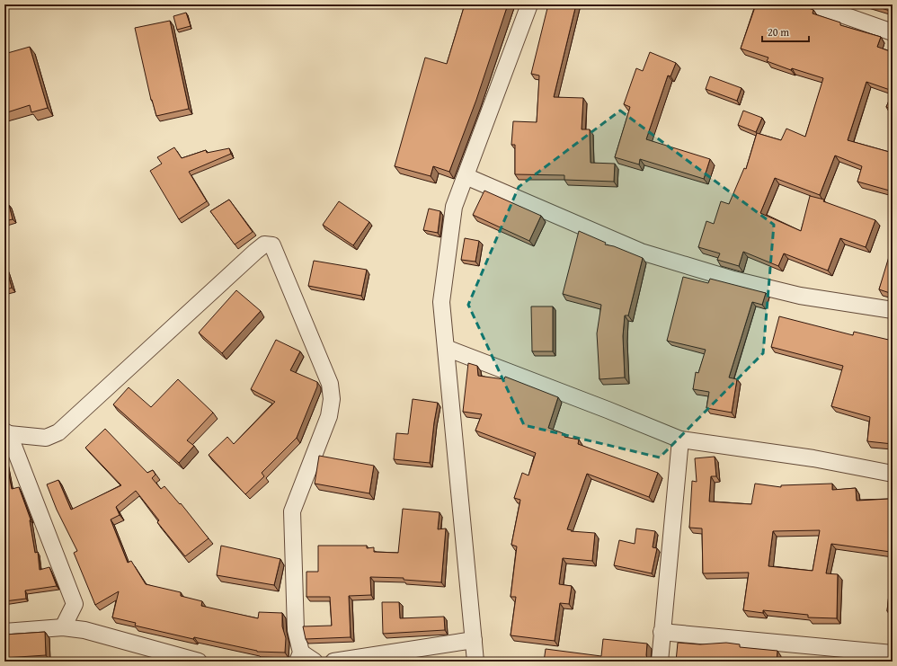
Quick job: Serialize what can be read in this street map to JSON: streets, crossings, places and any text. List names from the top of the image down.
{
  "scale_bar": "20 m"
}
